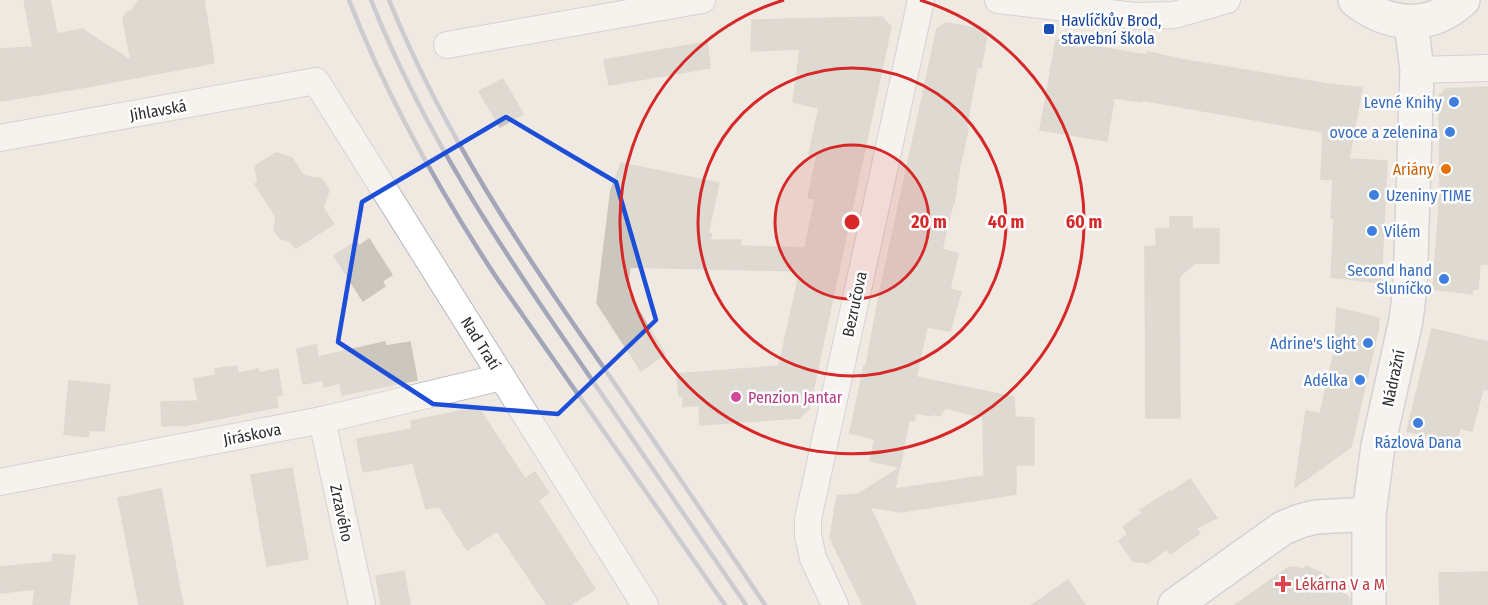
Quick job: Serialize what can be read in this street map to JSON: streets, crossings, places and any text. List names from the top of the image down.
{
  "streets": {
    "street": [
      "Jihlavská",
      "Bezručova",
      "Nad Tratí",
      "Nádražní",
      "Jiráskova",
      "Zrzavého"
    ]
  },
  "crossings": [
    ["Jihlavská", "Nad Tratí"],
    ["Nad Tratí", "Jiráskova"],
    ["Jiráskova", "Zrzavého"]
  ],
  "places": {
    "transit": ["Havlíčkův Brod, stavební škola"],
    "other": [
      "Levné Knihy",
      "ovoce a zelenina",
      "Ariány",
      "Uzeniny TIME",
      "Vilém",
      "Second hand Sluníčko",
      "Adrine's light",
      "Adélka",
      "Penzion Jantar",
      "Rázlová Dana"
    ],
    "health": ["Lékárna V a M"]
  },
  "rings": ["20 m", "40 m", "60 m"]
}
